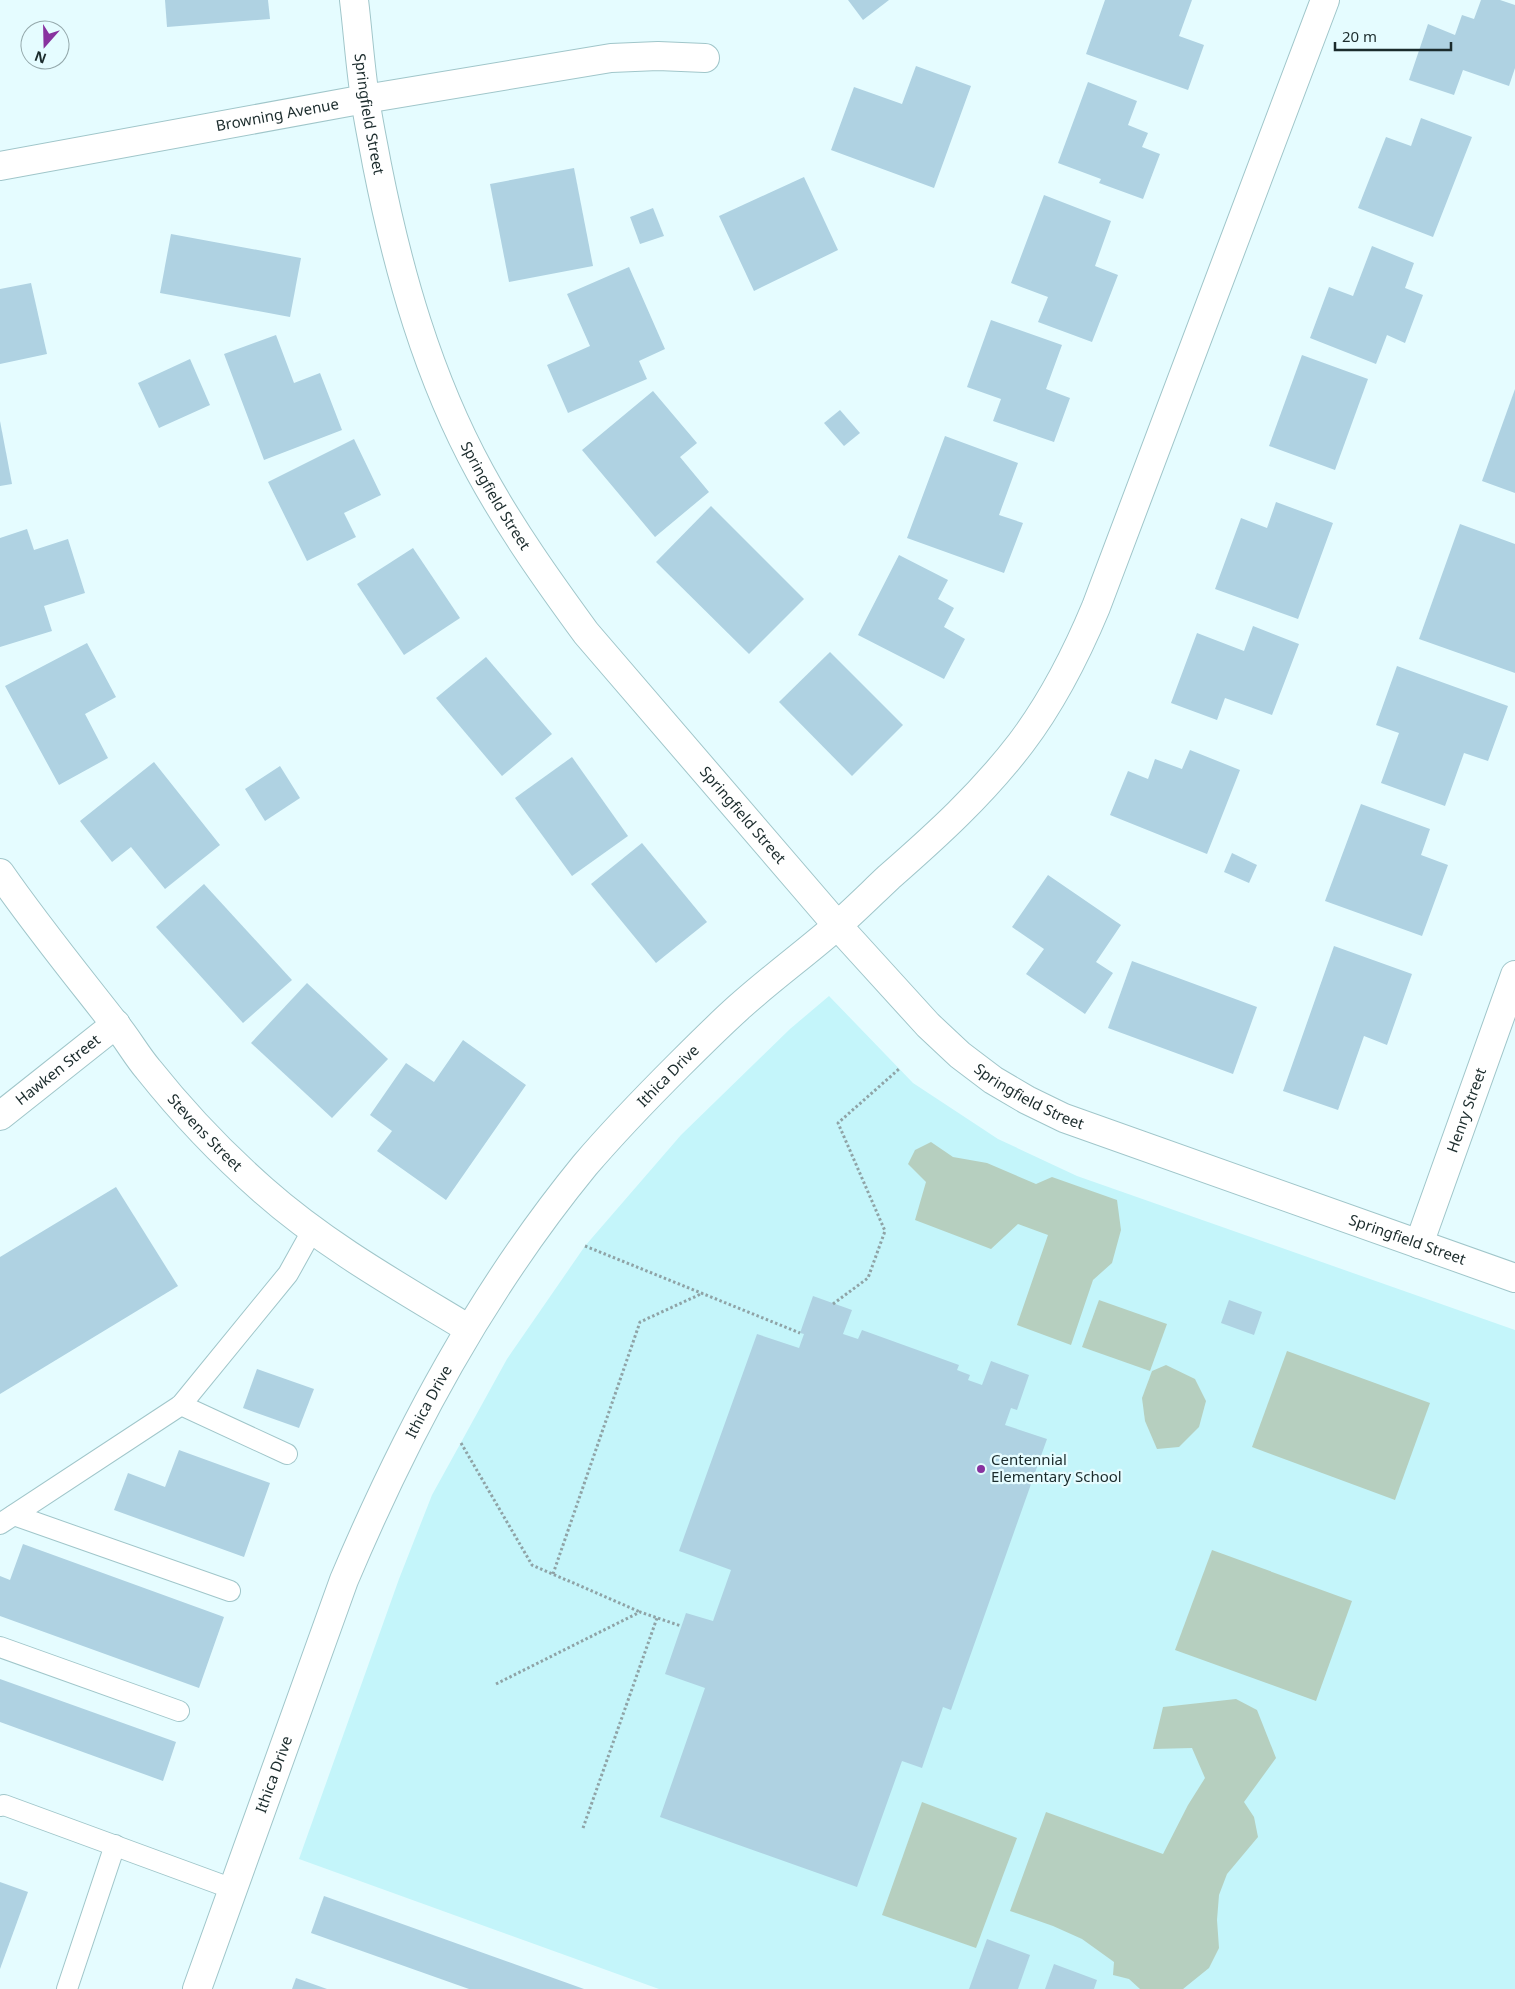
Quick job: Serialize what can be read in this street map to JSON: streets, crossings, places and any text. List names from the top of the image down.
{
  "streets": {
    "street": [
      "Springfield Street",
      "Browning Avenue",
      "Hawken Street",
      "Ithica Drive",
      "Henry Street",
      "Stevens Street"
    ]
  },
  "crossings": [
    ["Springfield Street", "Browning Avenue"],
    ["Springfield Street", "Ithica Drive"],
    ["Springfield Street", "Henry Street"],
    ["Hawken Street", "Stevens Street"],
    ["Ithica Drive", "Stevens Street"]
  ],
  "places": ["Centennial Elementary School"],
  "scale_bar": "20 m",
  "north": "bottom"
}
